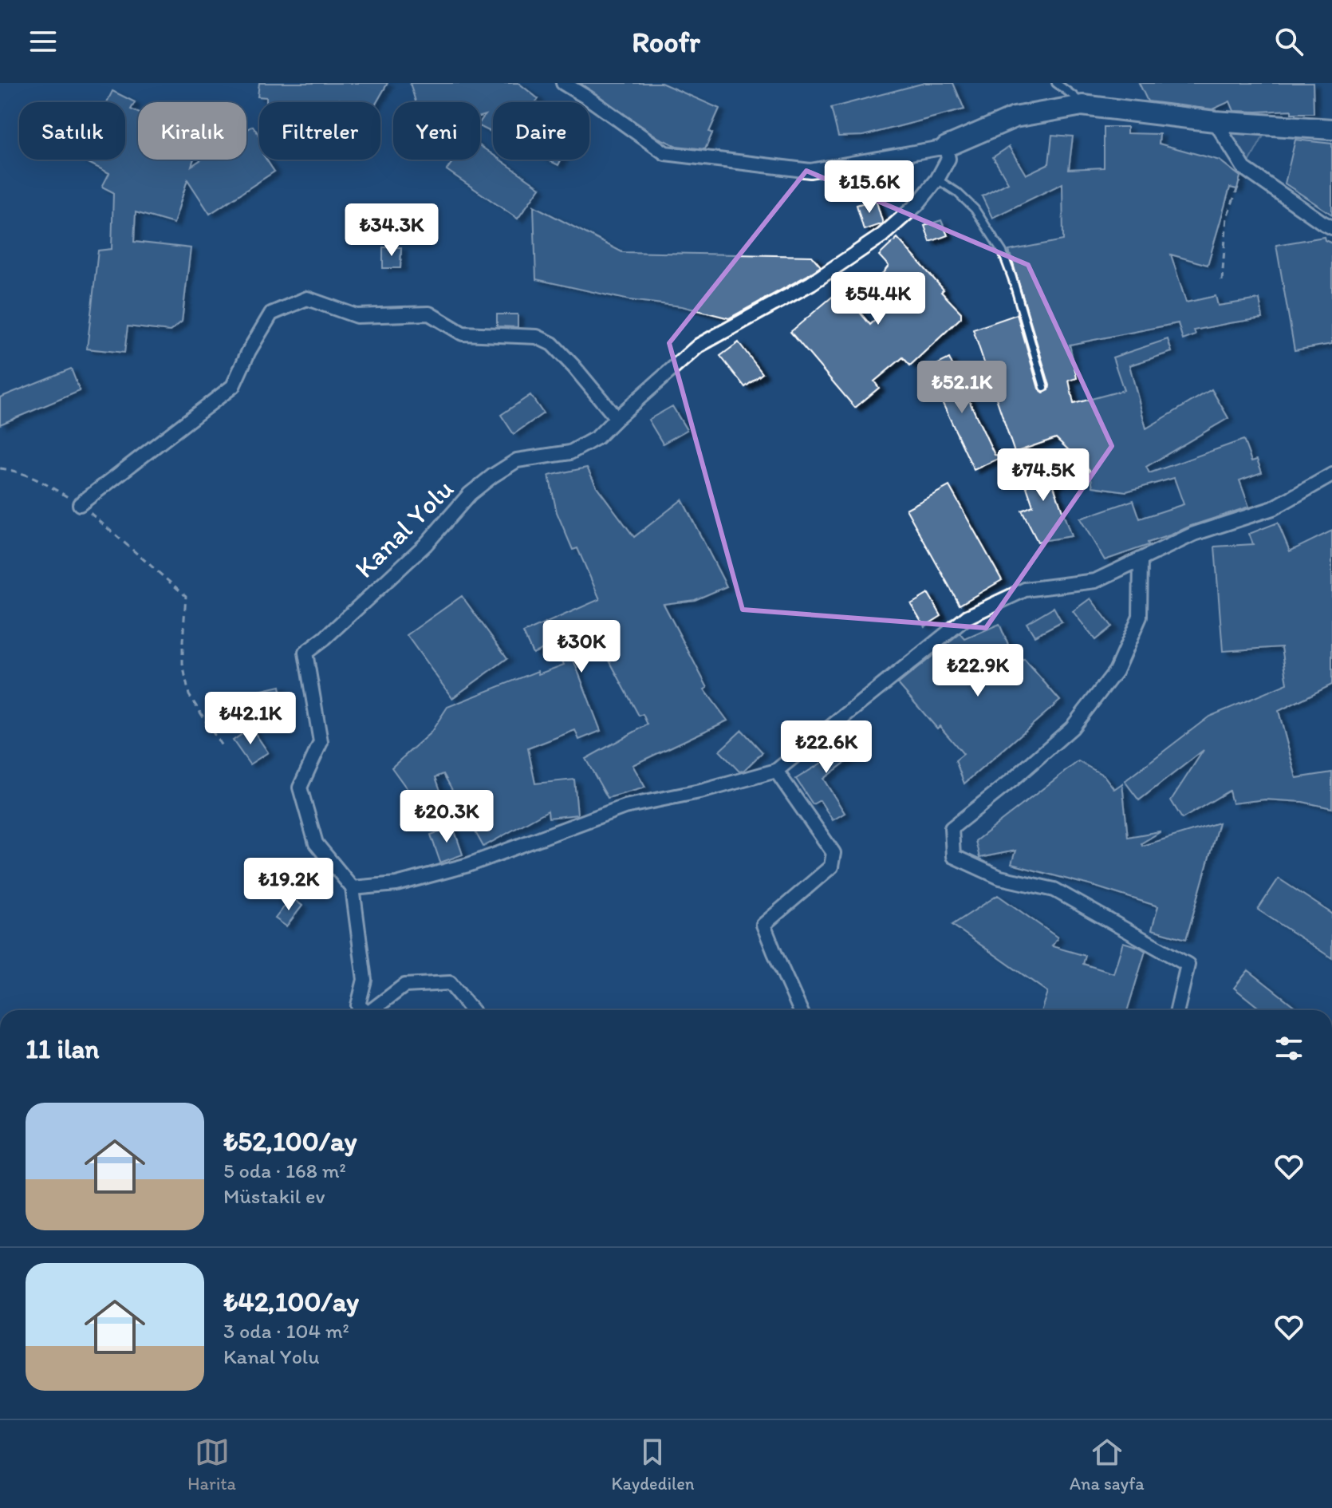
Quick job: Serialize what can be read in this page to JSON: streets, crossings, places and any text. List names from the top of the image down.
{
  "streets": {
    "street": ["Kanal Yolu"]
  },
  "page": {
    "header": "Roofr",
    "chip": [
      "Satılık",
      "Kiralık",
      "Filtreler",
      "Yeni",
      "Daire"
    ],
    "price": [
      "₺15.6K",
      "₺34.3K",
      "₺54.4K",
      "₺52.1K",
      "₺74.5K",
      "₺30K",
      "₺22.9K",
      "₺42.1K",
      "₺22.6K",
      "₺20.3K",
      "₺19.2K"
    ],
    "heading": "11 ilan",
    "list": [
      {
        "name": "₺52,100/ay",
        "note": "5 oda · 168 m² · Müstakil ev"
      },
      {
        "name": "₺42,100/ay",
        "note": "3 oda · 104 m² · Kanal Yolu"
      }
    ],
    "tabs": ["Harita", "Kaydedilen", "Ana sayfa"]
  }
}
